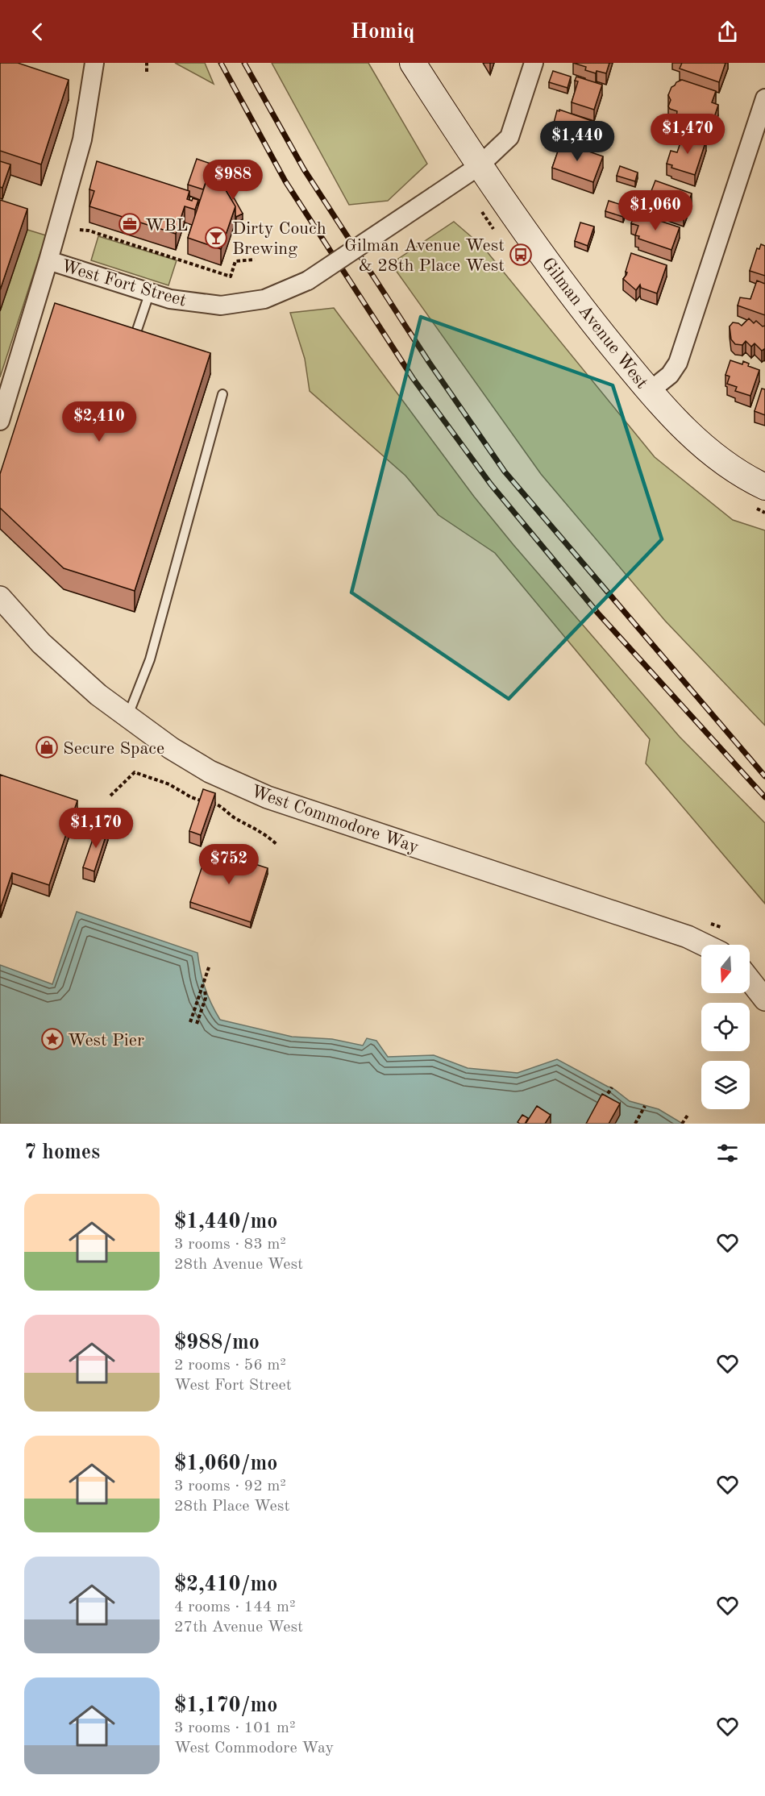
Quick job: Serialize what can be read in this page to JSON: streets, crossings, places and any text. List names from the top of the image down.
{
  "streets": {
    "main road": ["Gilman Avenue West"],
    "street": ["West Fort Street", "West Commodore Way"]
  },
  "crossings": [
    ["West Fort Street", "Gilman Avenue West"]
  ],
  "places": {
    "office": ["WBL"],
    "bar": ["Dirty Couch Brewing"],
    "bus stop": ["Gilman Avenue West & 28th Place West"],
    "shop": ["Secure Space"],
    "place": ["West Pier"]
  },
  "north": "bottom",
  "page": {
    "header": "Homiq",
    "price": [
      "$1,470",
      "$1,440",
      "$988",
      "$1,060",
      "$2,410",
      "$1,170",
      "$752"
    ],
    "heading": "7 homes",
    "list": [
      {
        "name": "$1,440/mo",
        "note": "3 rooms · 83 m² · 28th Avenue West"
      },
      {
        "name": "$988/mo",
        "note": "2 rooms · 56 m² · West Fort Street"
      },
      {
        "name": "$1,060/mo",
        "note": "3 rooms · 92 m² · 28th Place West"
      },
      {
        "name": "$2,410/mo",
        "note": "4 rooms · 144 m² · 27th Avenue West"
      },
      {
        "name": "$1,170/mo",
        "note": "3 rooms · 101 m² · West Commodore Way"
      }
    ]
  }
}
